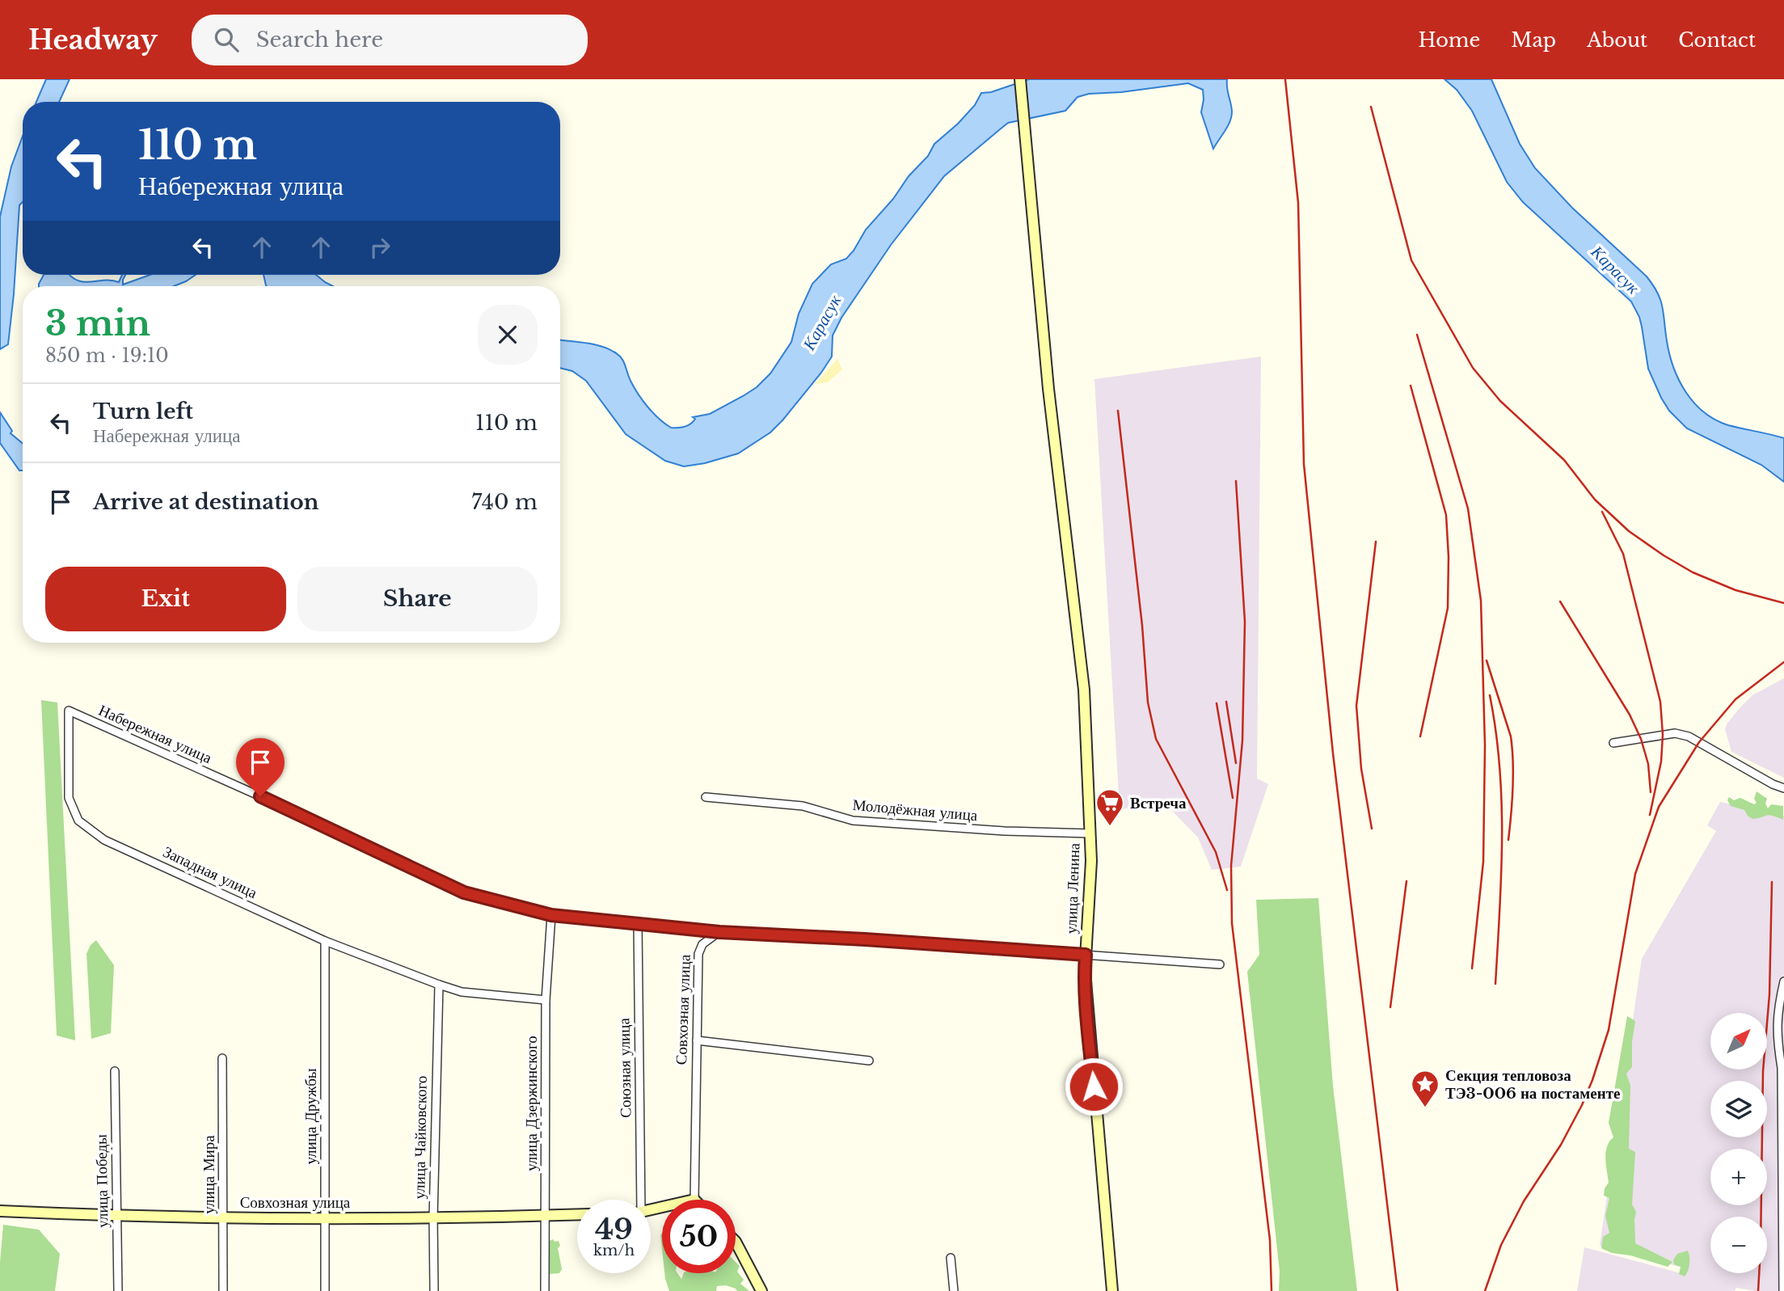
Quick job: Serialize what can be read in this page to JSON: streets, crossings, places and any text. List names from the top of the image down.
{
  "streets": {
    "main road": ["улица Ленина", "Совхозная улица"],
    "street": [
      "Набережная улица",
      "Молодёжная улица",
      "Западная улица",
      "Союзная улица",
      "улица Дзержинского",
      "улица Дружбы",
      "улица Чайковского",
      "улица Мира",
      "улица Победы"
    ]
  },
  "crossings": [
    ["Набережная улица", "Западная улица"],
    ["Набережная улица", "улица Ленина"],
    ["Набережная улица", "Совхозная улица"],
    ["Набережная улица", "Союзная улица"],
    ["Набережная улица", "улица Дзержинского"],
    ["Молодёжная улица", "улица Ленина"],
    ["Западная улица", "улица Дзержинского"],
    ["Западная улица", "улица Дружбы"],
    ["Западная улица", "улица Чайковского"],
    ["Совхозная улица", "улица Дзержинского"],
    ["Совхозная улица", "улица Дружбы"],
    ["Совхозная улица", "улица Чайковского"],
    ["Совхозная улица", "улица Мира"],
    ["Совхозная улица", "улица Победы"]
  ],
  "water": ["Карасук"],
  "places": {
    "supermarket": ["Встреча"],
    "place": ["Секция тепловоза ТЭ3-006 на постаменте"]
  },
  "north": "top right",
  "page": {
    "header": "Headway",
    "search": "Search here",
    "nav": [
      "Home",
      "Map",
      "About",
      "Contact"
    ],
    "turn": ["110 m", "Набережная улица"],
    "heading": ["3 min", "850 m · 19:10"],
    "list": [
      {
        "name": "Turn left",
        "note": "Набережная улица",
        "value": "110 m"
      },
      {
        "name": "Arrive at destination",
        "value": "740 m"
      }
    ],
    "buttons": ["Exit", "Share"],
    "map_buttons": ["+", "−"],
    "speed": "49 km/h",
    "limit": "50"
  }
}
